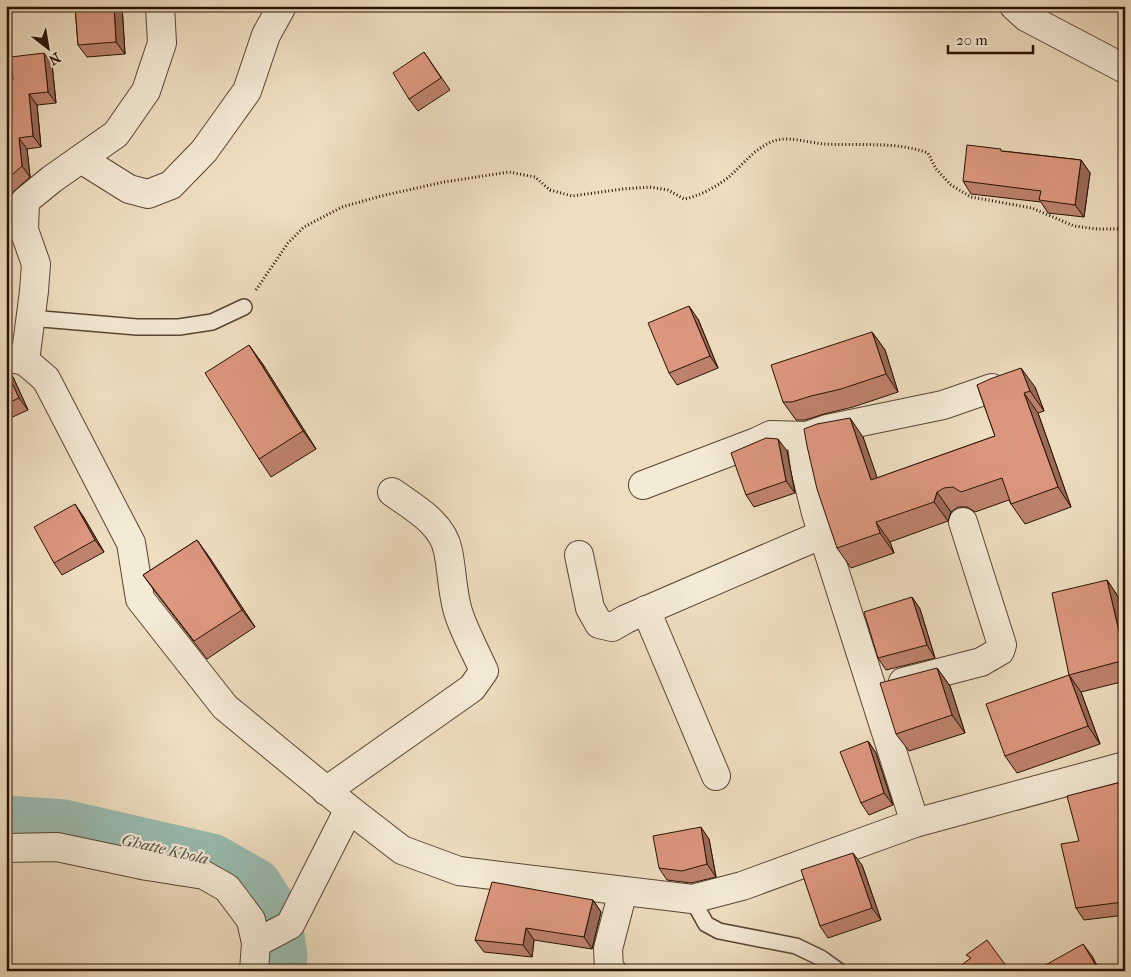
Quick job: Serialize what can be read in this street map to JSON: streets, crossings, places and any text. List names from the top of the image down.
{
  "water": ["Ghatte Khola"],
  "scale_bar": "20 m",
  "north": "bottom right"
}
